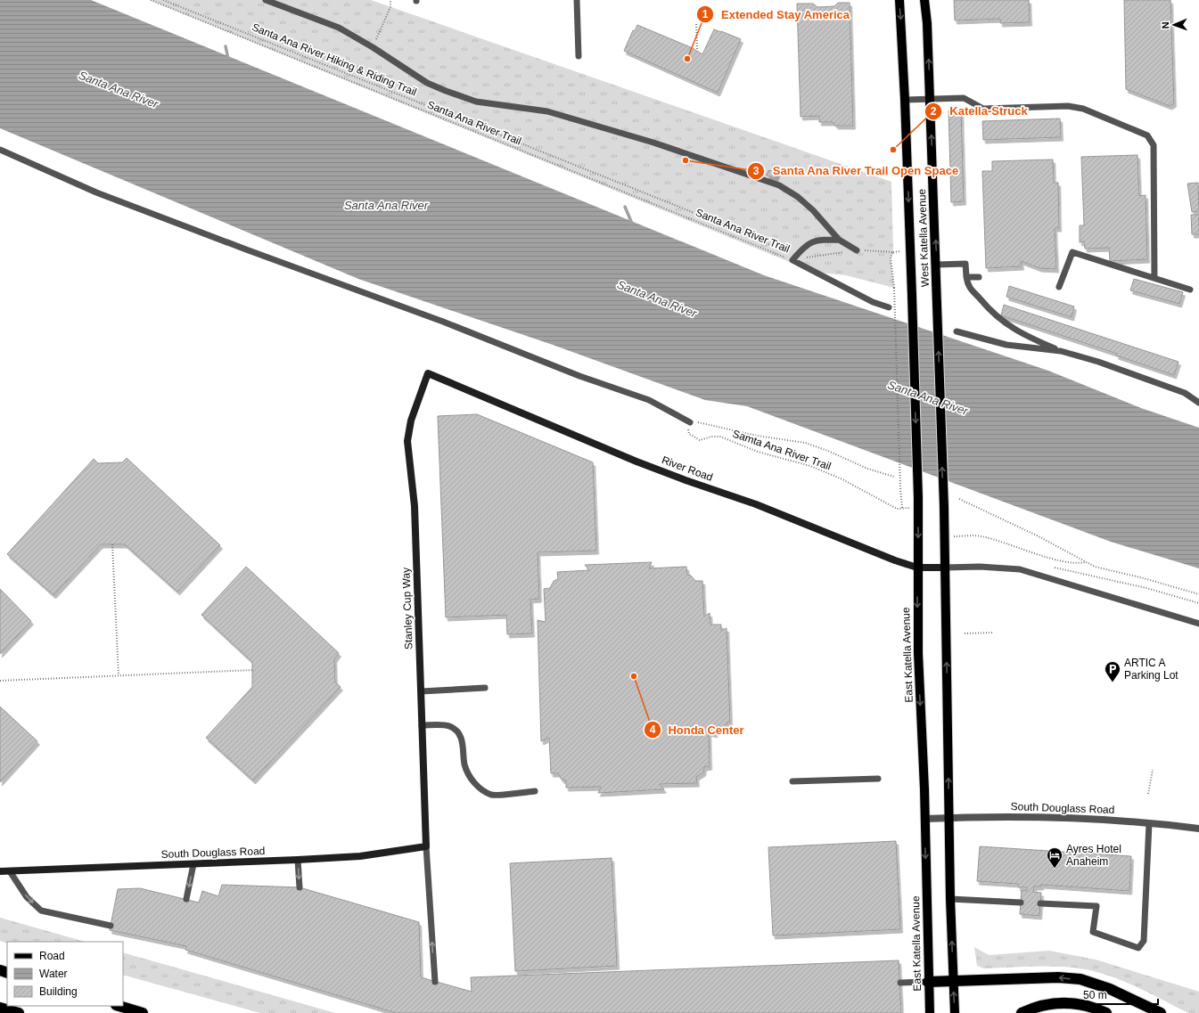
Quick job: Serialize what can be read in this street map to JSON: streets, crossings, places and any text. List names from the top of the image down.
{
  "streets": {
    "main road": [
      "West Katella Avenue",
      "River Road",
      "Stanley Cup Way",
      "East Katella Avenue",
      "South Douglass Road"
    ],
    "path": ["Santa Ana River Hiking & Riding Trail", "Santa Ana River Trail", "Samta Ana River Trail"]
  },
  "crossings": [
    ["Santa Ana River Hiking & Riding Trail", "Santa Ana River Trail"],
    ["Santa Ana River Hiking & Riding Trail", "Samta Ana River Trail"],
    ["Santa Ana River Trail", "Samta Ana River Trail"],
    ["West Katella Avenue", "East Katella Avenue"],
    ["River Road", "Stanley Cup Way"],
    ["River Road", "East Katella Avenue"],
    ["Stanley Cup Way", "South Douglass Road"],
    ["East Katella Avenue", "South Douglass Road"]
  ],
  "water": ["Santa Ana River"],
  "places": {
    "other": [
      "Extended Stay America",
      "Katella-Struck",
      "Santa Ana River Trail Open Space",
      "Honda Center"
    ],
    "parking": ["ARTIC A Parking Lot"],
    "hotel": ["Ayres Hotel Anaheim"]
  },
  "legend": ["Road", "Water", "Building"],
  "scale_bar": "50 m",
  "north": "left"
}
